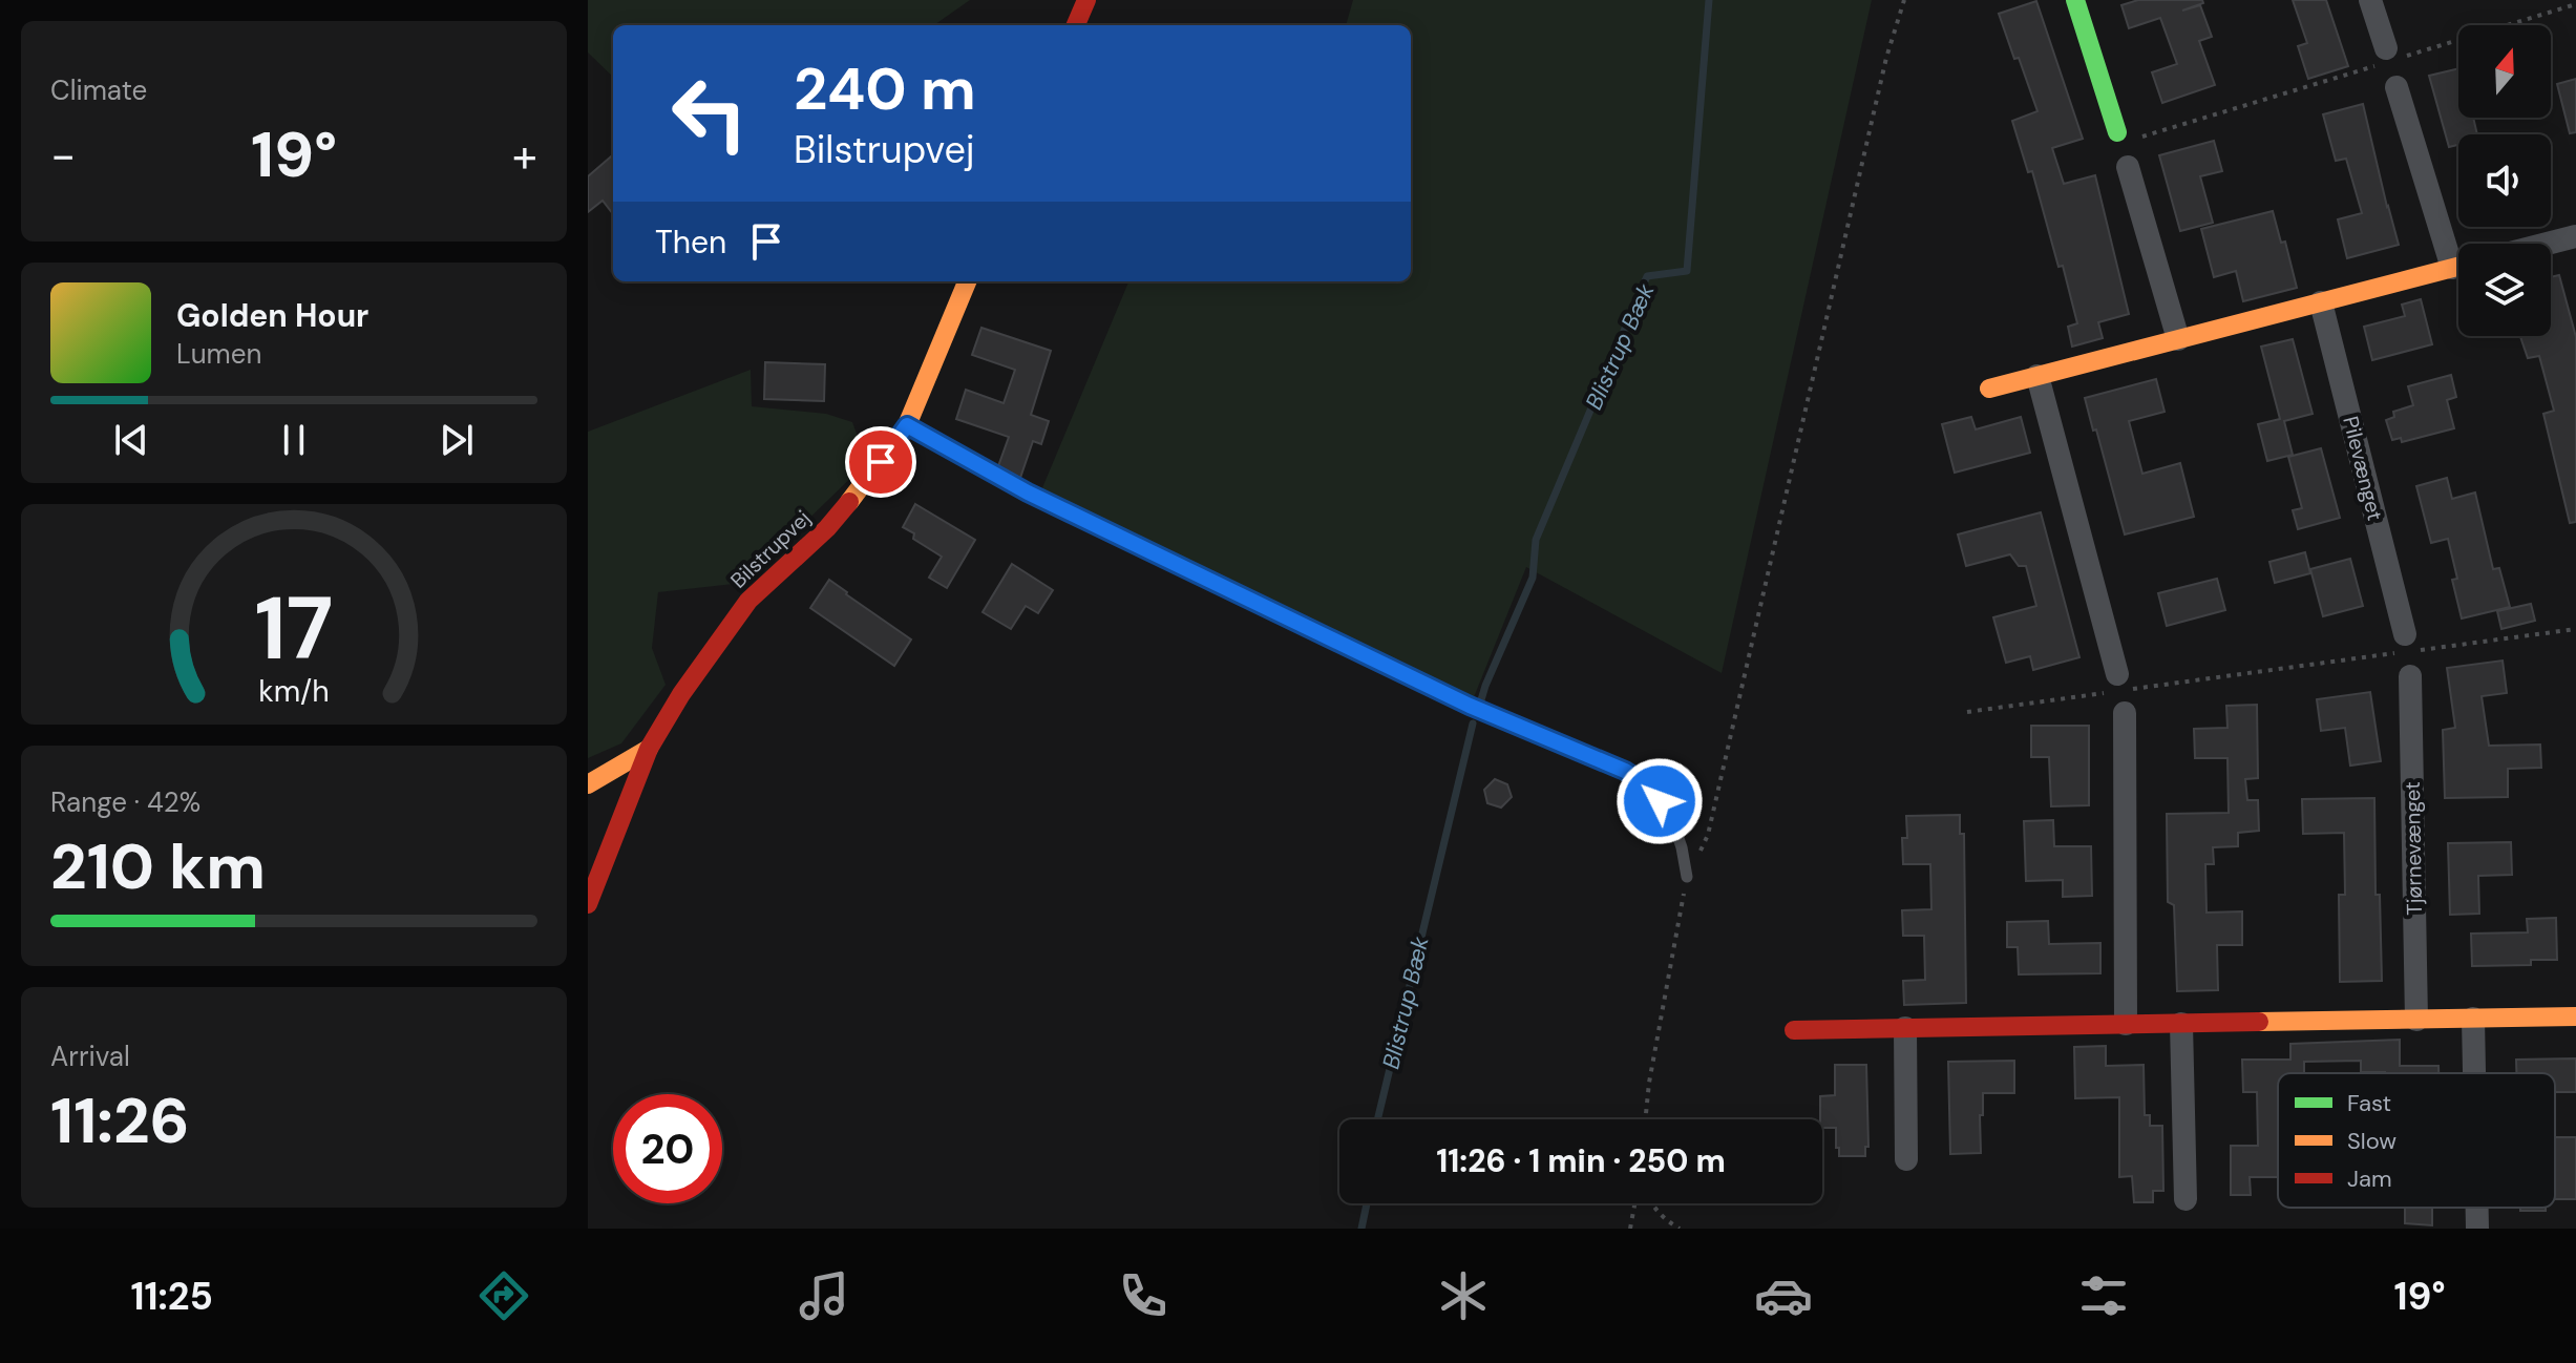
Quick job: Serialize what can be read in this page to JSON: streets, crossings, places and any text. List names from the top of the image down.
{
  "streets": {
    "street": ["Pilevænget", "Bilstrupvej", "Tjørnevænget"]
  },
  "water": ["Blistrup Bæk"],
  "legend": ["Fast", "Slow", "Jam"],
  "north": "top",
  "page": {
    "tile": [
      "Climate",
      ["Range · 42%", "210 km"],
      ["Arrival", "11:26"]
    ],
    "turn": ["240 m", "Bilstrupvej"],
    "heat": ["−", "19°", "+"],
    "then": "Then",
    "song": ["Golden Hour", "Lumen"],
    "limit": "20",
    "trip": "11:26 · 1 min · 250 m",
    "tabs": ["11:25", "19°"],
    "gauge": ["17", "km/h"]
  }
}
